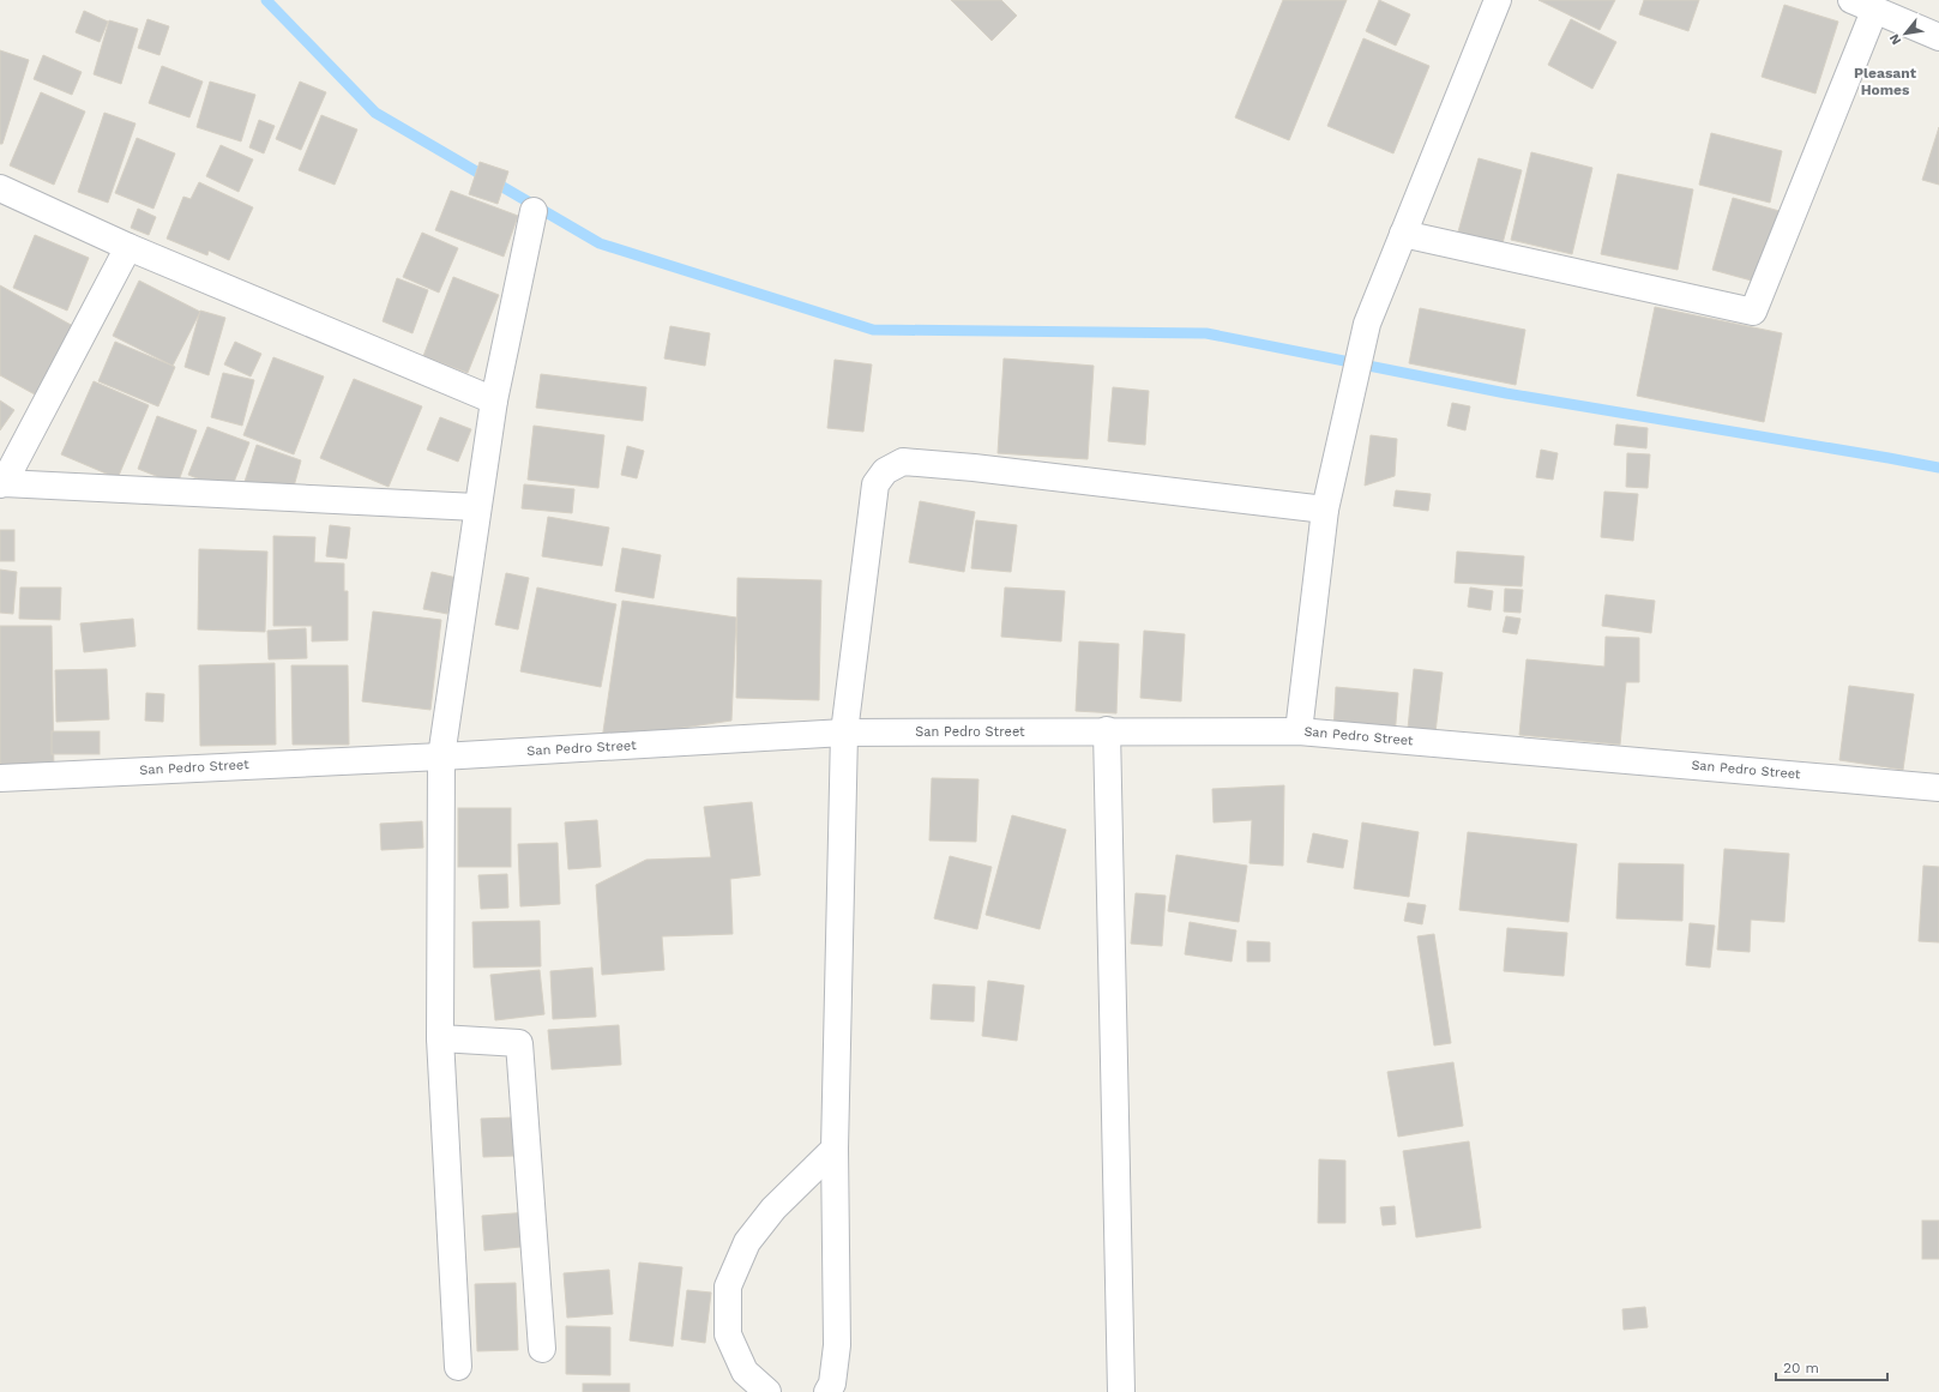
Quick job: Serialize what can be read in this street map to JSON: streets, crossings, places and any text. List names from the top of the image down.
{
  "streets": {
    "street": ["San Pedro Street"]
  },
  "districts": ["Pleasant Homes"],
  "scale_bar": "20 m",
  "north": "bottom left"
}
